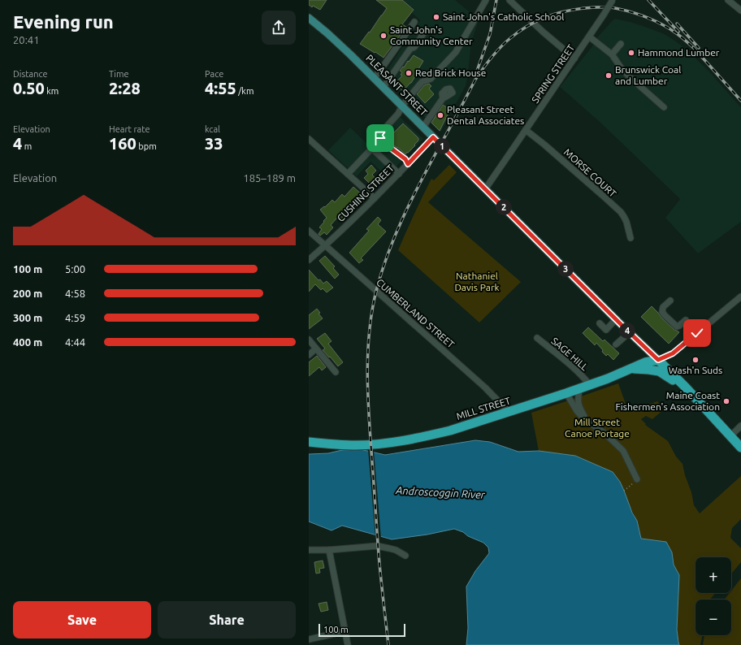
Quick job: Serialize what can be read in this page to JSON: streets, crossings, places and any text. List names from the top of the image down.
{
  "streets": {
    "highway": ["PLEASANT STREET", "MILL STREET"],
    "street": [
      "SPRING STREET",
      "MORSE COURT",
      "CUSHING STREET",
      "CUMBERLAND STREET",
      "SAGE HILL"
    ]
  },
  "crossings": [
    ["SPRING STREET", "PLEASANT STREET"],
    ["SPRING STREET", "MORSE COURT"],
    ["PLEASANT STREET", "CUSHING STREET"],
    ["PLEASANT STREET", "MILL STREET"],
    ["CUSHING STREET", "CUMBERLAND STREET"],
    ["CUMBERLAND STREET", "MILL STREET"],
    ["SAGE HILL", "MILL STREET"]
  ],
  "water": ["Androscoggin River"],
  "parks": ["Nathaniel Davis Park", "Mill Street Canoe Portage"],
  "places": [
    "Saint John's Catholic School",
    "Saint John's Community Center",
    "Hammond Lumber",
    "Red Brick House",
    "Brunswick Coal and Lumber",
    "Pleasant Street Dental Associates",
    "Wash'n Suds",
    "Maine Coast Fishermen's Association"
  ],
  "scale_bar": "100 m",
  "page": {
    "heading": ["Evening run", "20:41"],
    "stats": [
      ["Distance", "0.50 km"],
      ["Time", "2:28"],
      ["Pace", "4:55 /km"],
      ["Elevation", "4 m"],
      ["Heart rate", "160 bpm"],
      ["kcal", "33"]
    ],
    "pins": [
      "1",
      "2",
      "3",
      "4"
    ],
    "chart": ["Elevation", "185–189 m"],
    "list": [
      {
        "name": "100 m",
        "note": "5:00"
      },
      {
        "name": "200 m",
        "note": "4:58"
      },
      {
        "name": "300 m",
        "note": "4:59"
      },
      {
        "name": "400 m",
        "note": "4:44"
      }
    ],
    "map_buttons": ["+", "−"],
    "buttons": ["Save", "Share"],
    "scale": "100 m"
  }
}
